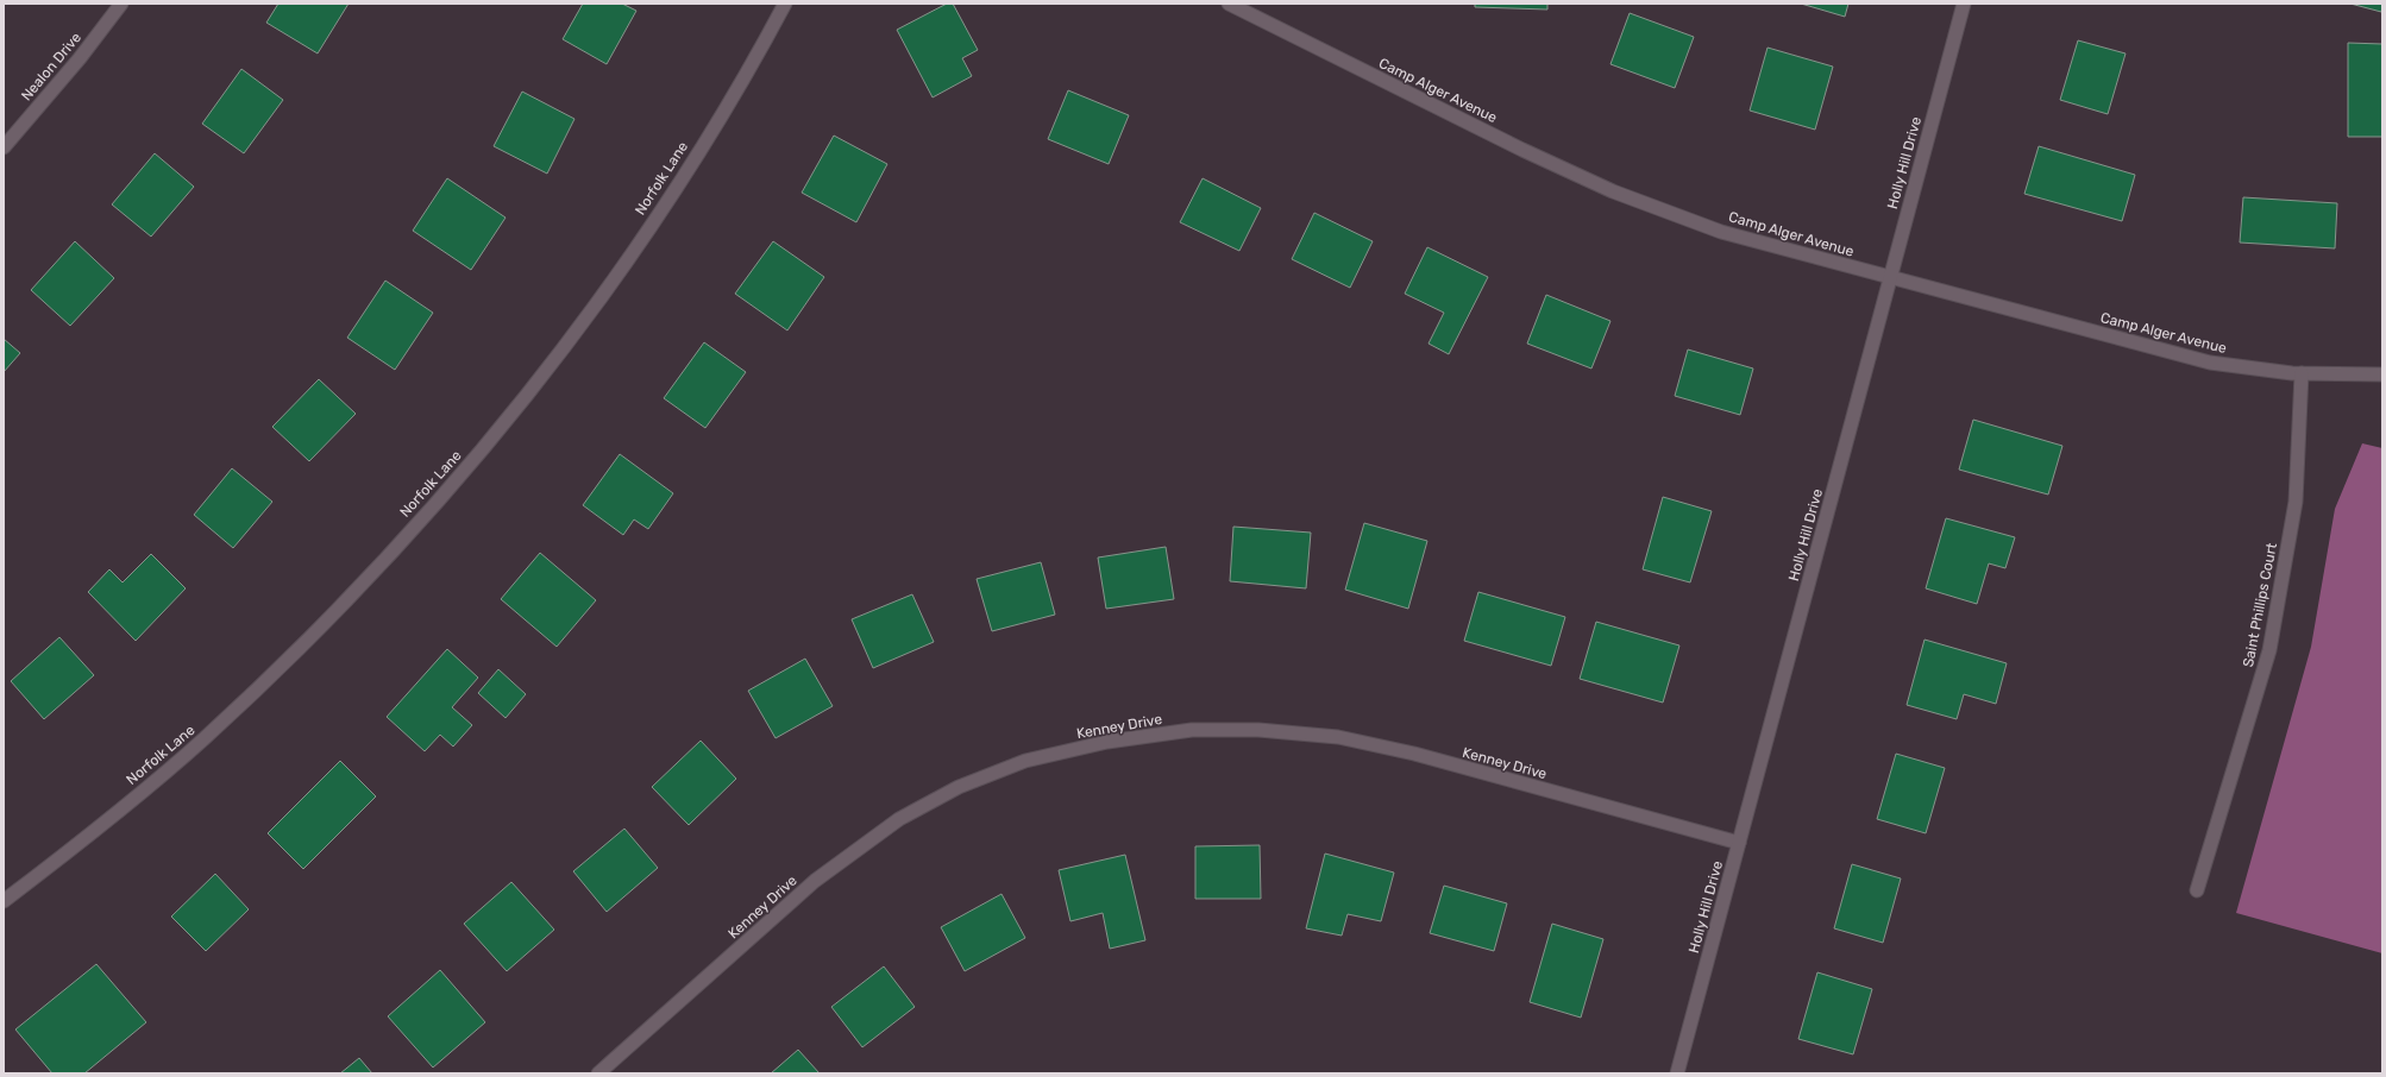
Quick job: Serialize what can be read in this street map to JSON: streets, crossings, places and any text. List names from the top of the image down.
{
  "streets": {
    "street": [
      "Nealon Drive",
      "Camp Alger Avenue",
      "Holly Hill Drive",
      "Norfolk Lane",
      "Saint Phillips Court",
      "Kenney Drive"
    ]
  },
  "crossings": [
    ["Camp Alger Avenue", "Holly Hill Drive"],
    ["Camp Alger Avenue", "Saint Phillips Court"],
    ["Holly Hill Drive", "Kenney Drive"]
  ]
}
